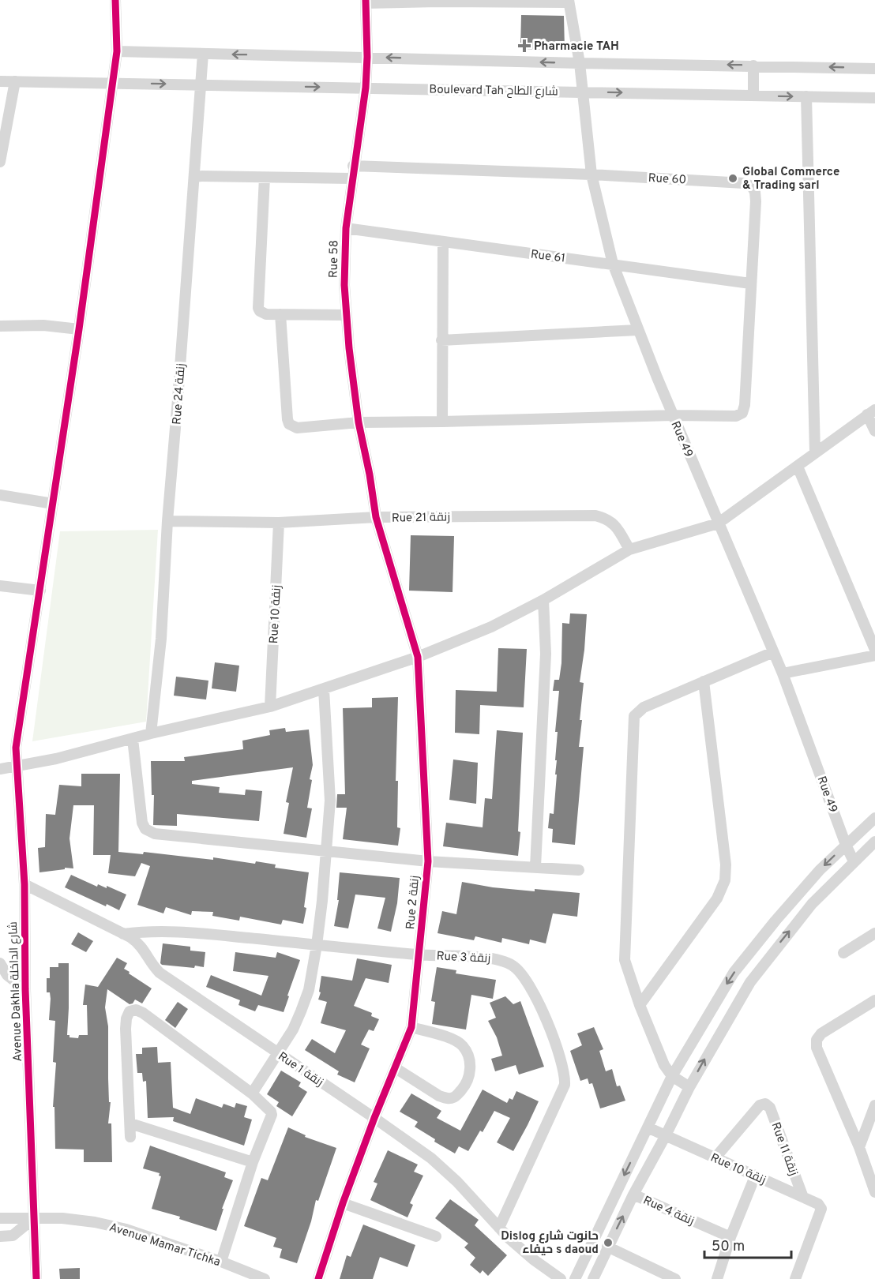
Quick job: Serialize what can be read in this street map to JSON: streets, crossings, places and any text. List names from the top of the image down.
{
  "streets": {
    "street": [
      "Boulevard Tah شارع الطاح",
      "Rue 60",
      "Rue 61",
      "Rue 58",
      "Rue 24 زنقة",
      "Rue 49",
      "Rue 21 زنقة",
      "Rue 10 زنقة",
      "Rue 2 زنقة",
      "Rue 3 زنقة",
      "Avenue Dakhla شارع الداخلة",
      "Rue 1 زنقة",
      "Rue 11 زنقة",
      "Rue 4 زنقة",
      "Avenue Mamar Tichka"
    ]
  },
  "crossings": [
    ["Boulevard Tah شارع الطاح", "Rue 58"],
    ["Boulevard Tah شارع الطاح", "Rue 24 زنقة"],
    ["Boulevard Tah شارع الطاح", "Rue 49"],
    ["Boulevard Tah شارع الطاح", "Avenue Dakhla شارع الداخلة"],
    ["Rue 60", "Rue 61"],
    ["Rue 60", "Rue 58"],
    ["Rue 60", "Rue 49"],
    ["Rue 61", "Rue 58"],
    ["Rue 61", "Rue 49"],
    ["Rue 58", "Rue 21 زنقة"],
    ["Rue 58", "Rue 2 زنقة"],
    ["Rue 24 زنقة", "Rue 21 زنقة"],
    ["Rue 21 زنقة", "Rue 10 زنقة"],
    ["Rue 21 زنقة", "Rue 2 زنقة"],
    ["Rue 10 زنقة", "Rue 11 زنقة"],
    ["Rue 2 زنقة", "Rue 3 زنقة"],
    ["Rue 2 زنقة", "Rue 1 زنقة"],
    ["Rue 3 زنقة", "Rue 1 زنقة"],
    ["Avenue Dakhla شارع الداخلة", "Rue 1 زنقة"],
    ["Avenue Dakhla شارع الداخلة", "Avenue Mamar Tichka"]
  ],
  "places": {
    "health": ["Pharmacie TAH"],
    "other": ["Global Commerce & Trading sarl", "Dislog حانوت شارع حيفاء s daoud"]
  },
  "scale_bar": "50 m"
}
